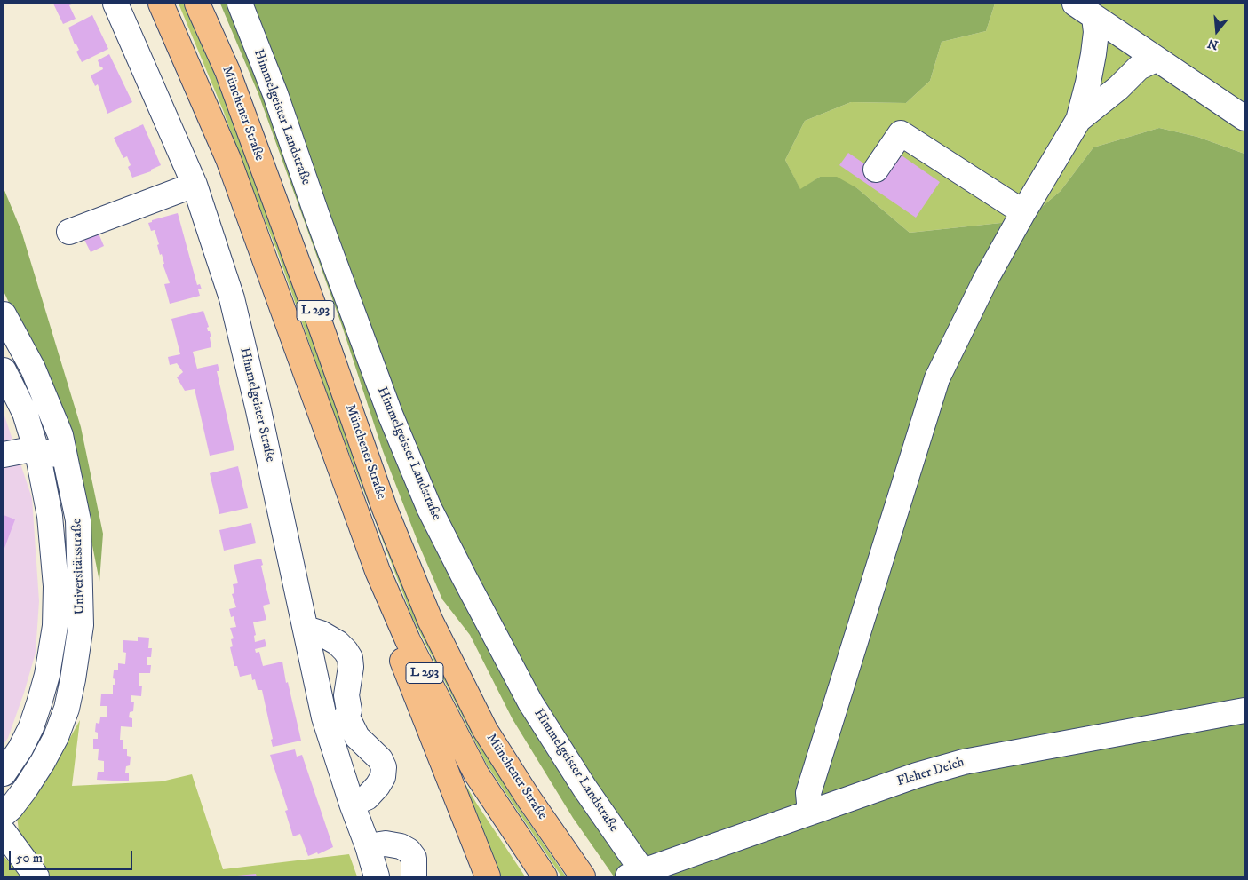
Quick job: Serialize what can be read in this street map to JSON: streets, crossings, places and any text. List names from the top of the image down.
{
  "streets": {
    "highway": ["Münchener Straße", "L 293"],
    "street": [
      "Himmelgeister Landstraße",
      "Himmelgeister Straße",
      "Universitätsstraße",
      "Fleher Deich"
    ]
  },
  "crossings": [
    ["Himmelgeister Landstraße", "Fleher Deich"]
  ],
  "scale_bar": "50 m",
  "north": "bottom"
}
